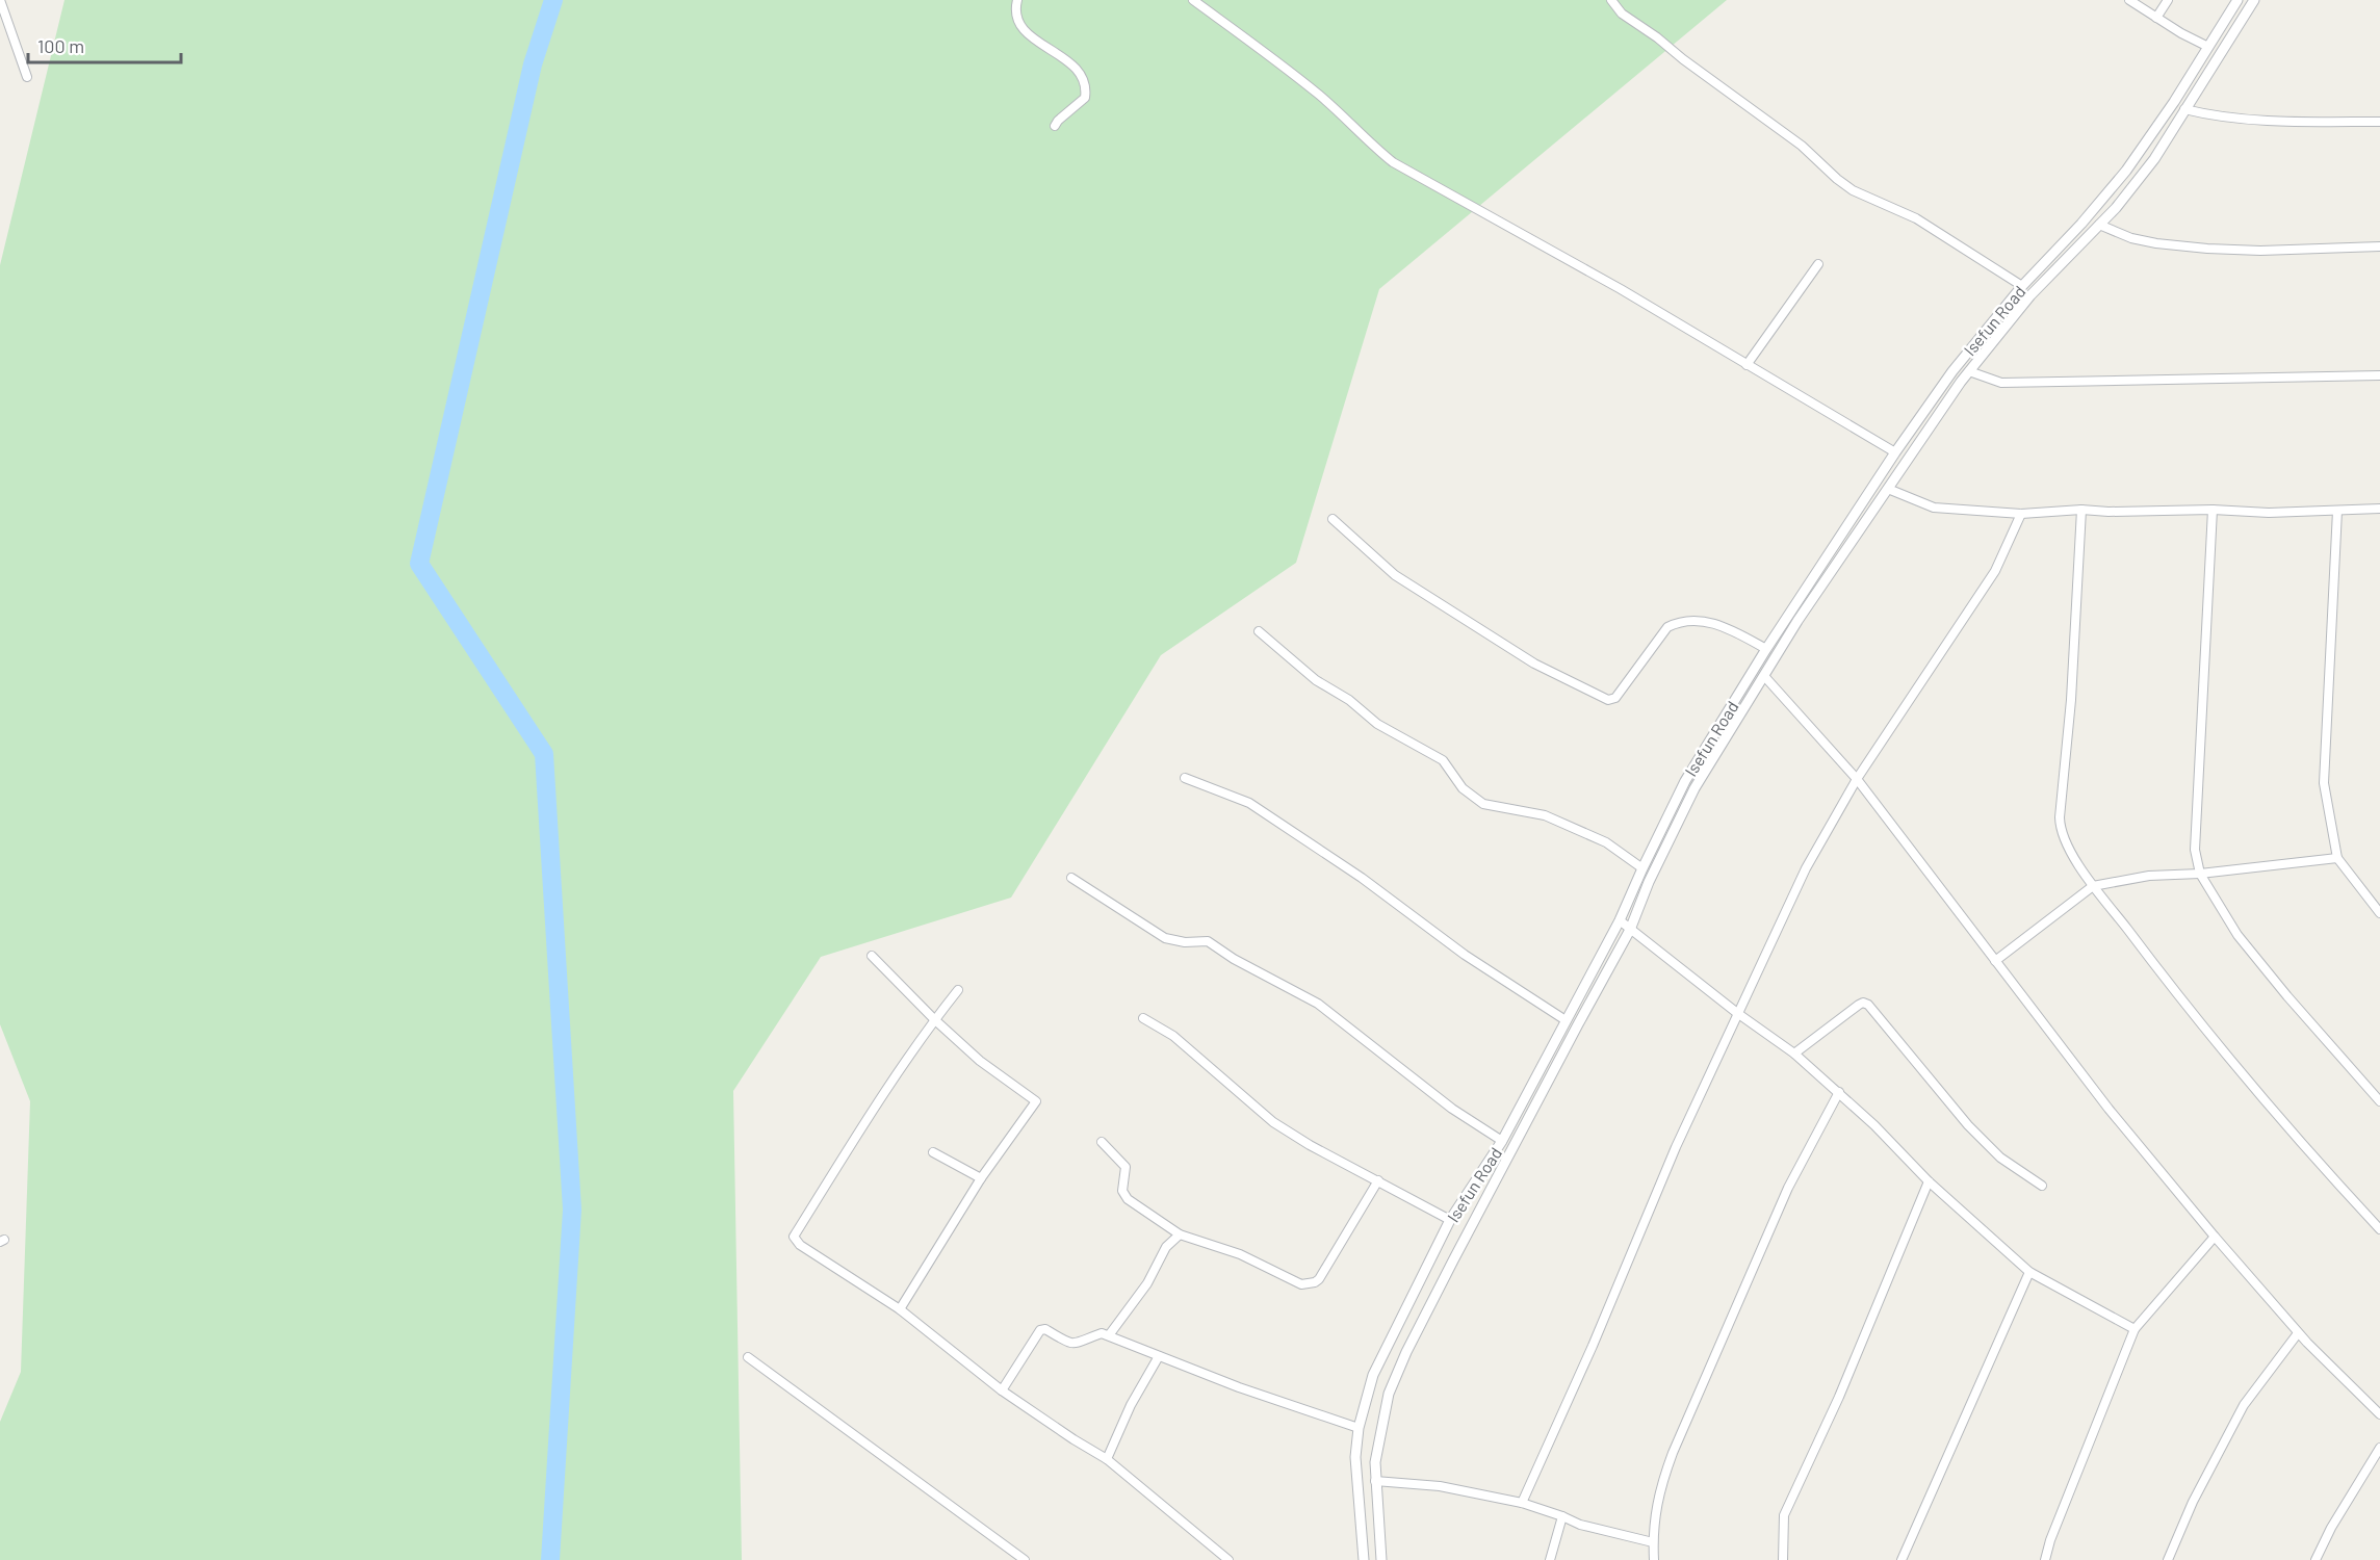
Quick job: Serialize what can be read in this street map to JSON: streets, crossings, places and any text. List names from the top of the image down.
{
  "streets": {
    "street": ["Isefun Road"]
  },
  "scale_bar": "100 m"
}
